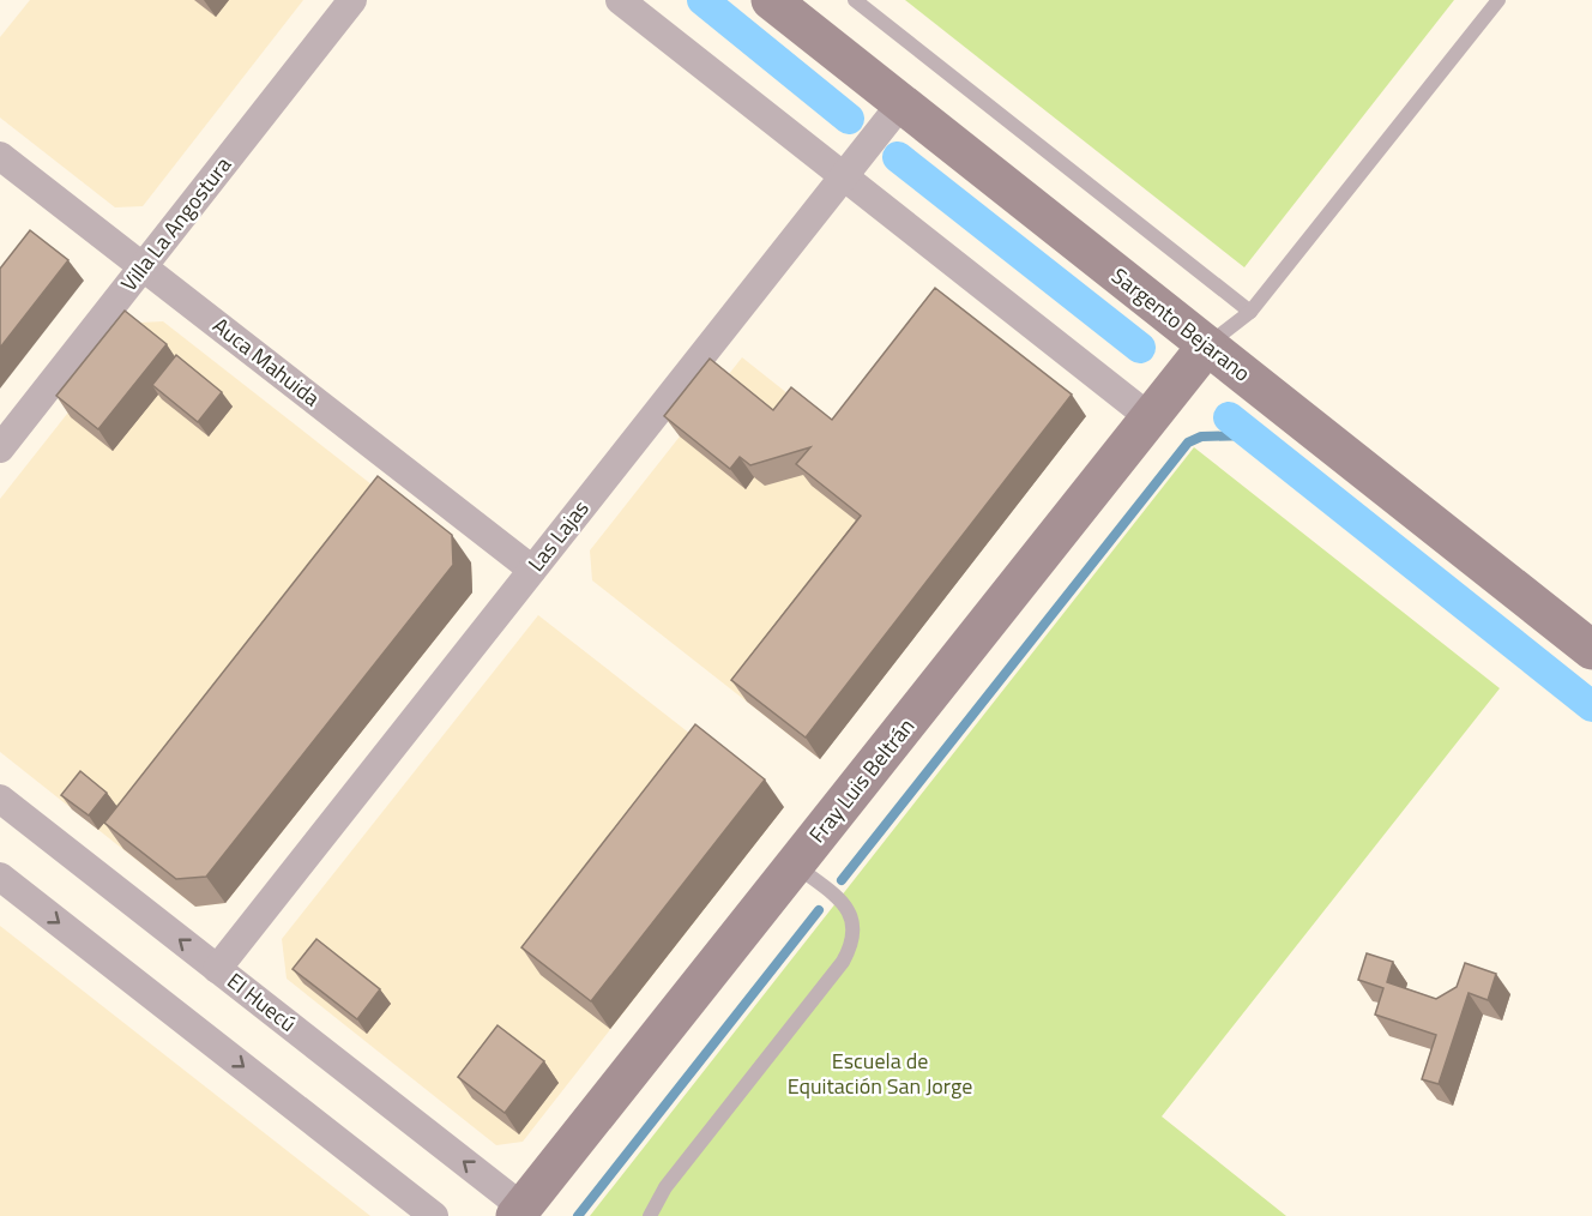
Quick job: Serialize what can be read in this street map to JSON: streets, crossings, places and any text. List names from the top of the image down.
{
  "streets": {
    "street": [
      "Villa La Angostura",
      "Sargento Bejarano",
      "Auca Mahuida",
      "Las Lajas",
      "Fray Luis Beltrán",
      "El Huecú"
    ]
  },
  "crossings": [
    ["Villa La Angostura", "Auca Mahuida"],
    ["Sargento Bejarano", "Las Lajas"],
    ["Sargento Bejarano", "Fray Luis Beltrán"],
    ["Auca Mahuida", "Las Lajas"],
    ["Las Lajas", "El Huecú"],
    ["Fray Luis Beltrán", "El Huecú"]
  ],
  "parks": ["Escuela de Equitación San Jorge"]
}
